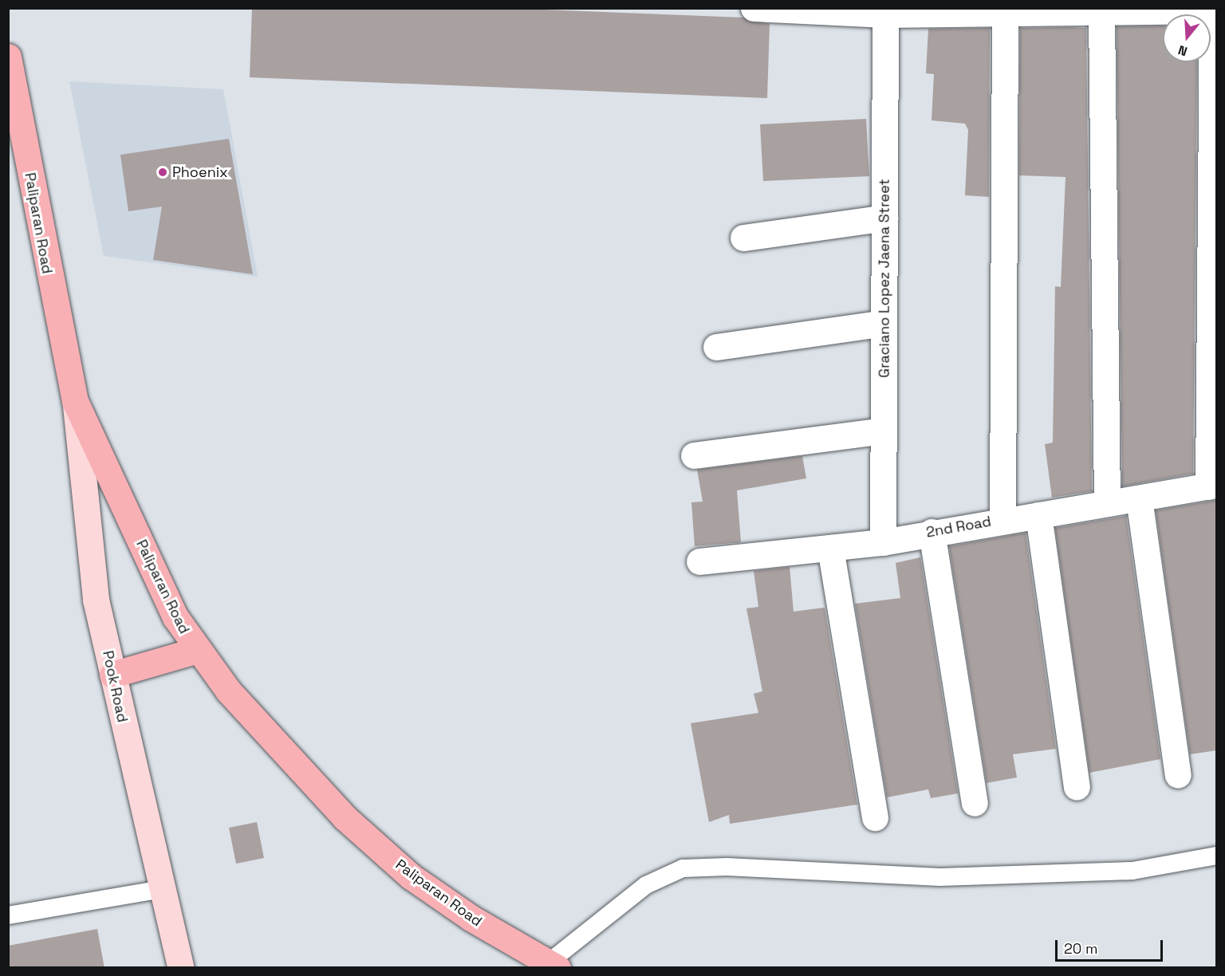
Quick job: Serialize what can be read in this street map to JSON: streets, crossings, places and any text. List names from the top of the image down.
{
  "streets": {
    "main road": ["Paliparan Road"],
    "street": ["Graciano Lopez Jaena Street", "2nd Road", "Pook Road"]
  },
  "crossings": [
    ["Paliparan Road", "Pook Road"],
    ["Graciano Lopez Jaena Street", "2nd Road"]
  ],
  "places": ["Phoenix"],
  "scale_bar": "20 m",
  "north": "bottom"
}
